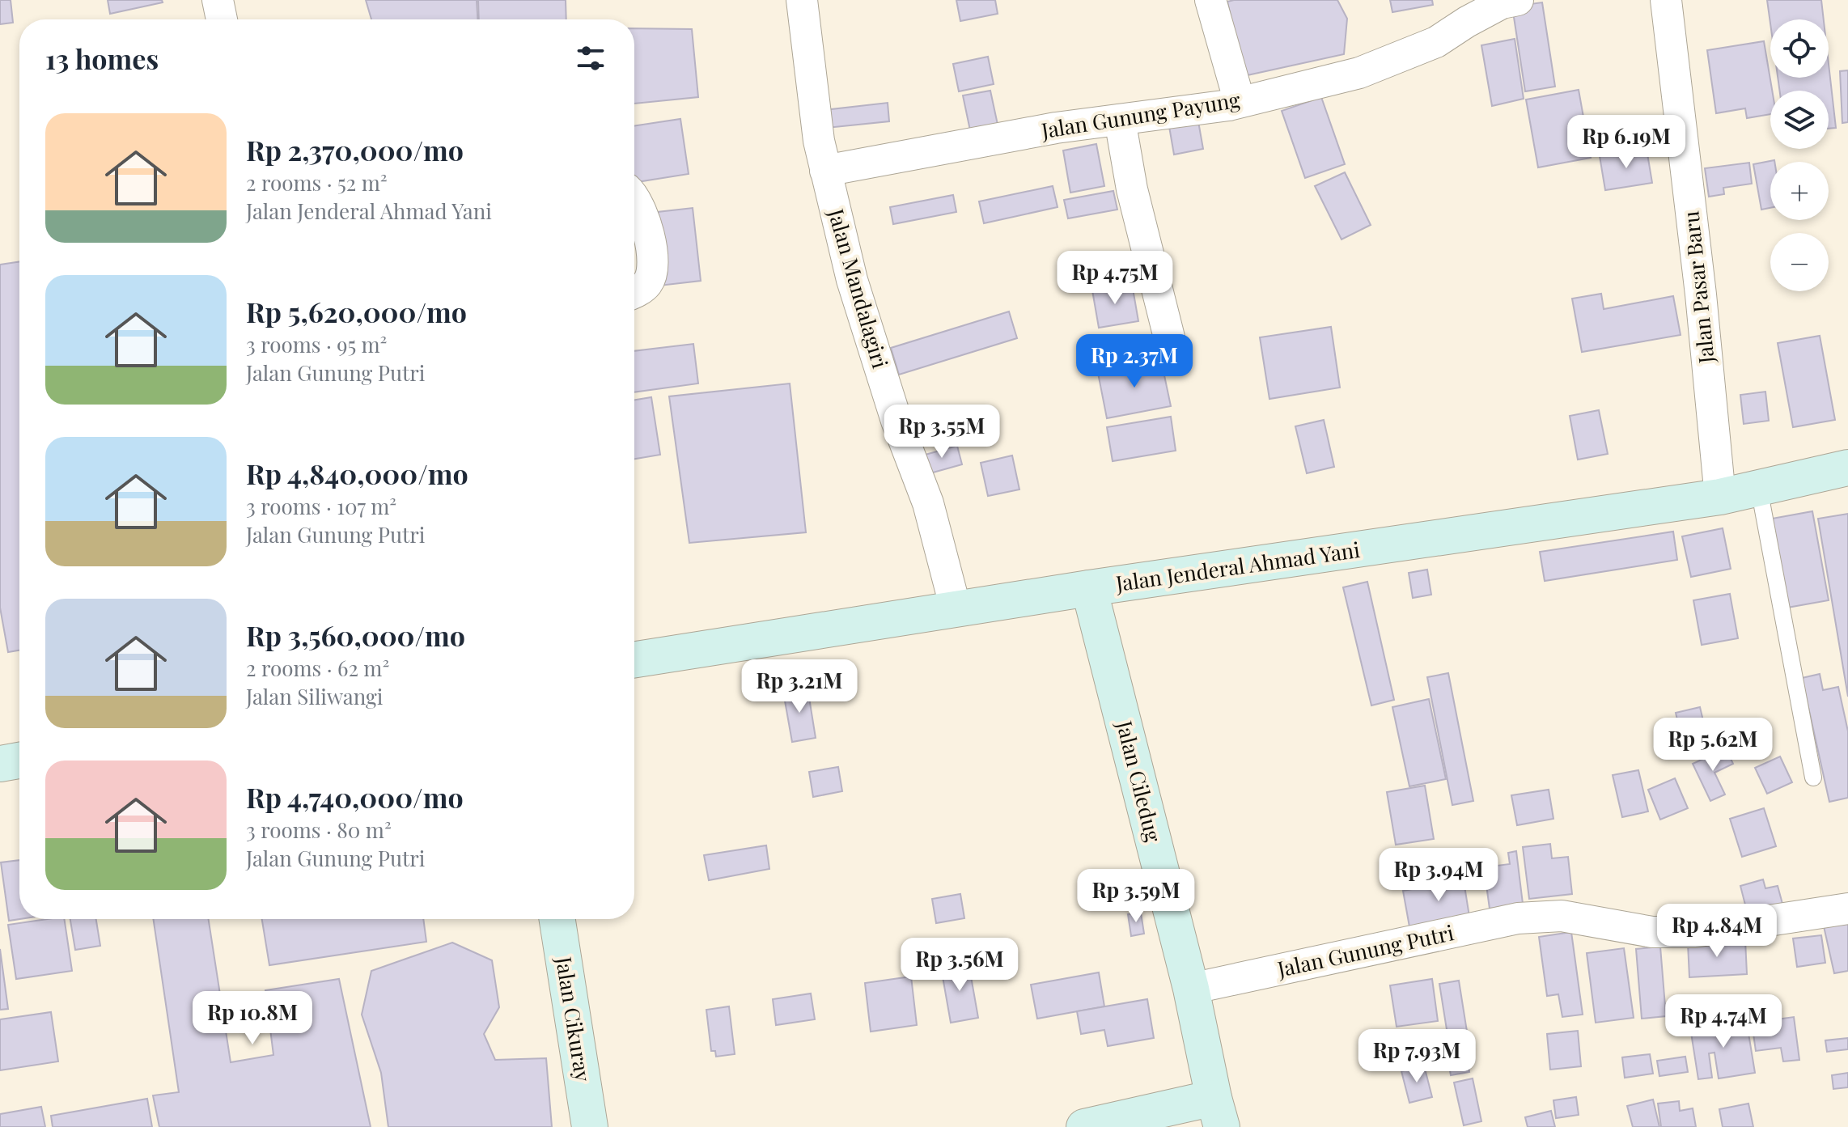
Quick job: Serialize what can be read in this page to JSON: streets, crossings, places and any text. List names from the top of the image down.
{
  "streets": {
    "main road": ["Jalan Jenderal Ahmad Yani", "Jalan Ciledug", "Jalan Cikuray"],
    "street": [
      "Jalan Gunung Payung",
      "Jalan Pasar Baru",
      "Jalan Mandalagiri",
      "Jalan Gunung Putri"
    ]
  },
  "crossings": [
    ["Jalan Gunung Payung", "Jalan Mandalagiri"],
    ["Jalan Pasar Baru", "Jalan Jenderal Ahmad Yani"],
    ["Jalan Mandalagiri", "Jalan Jenderal Ahmad Yani"],
    ["Jalan Jenderal Ahmad Yani", "Jalan Ciledug"],
    ["Jalan Ciledug", "Jalan Gunung Putri"]
  ],
  "page": {
    "map_buttons": ["+", "−"],
    "heading": "13 homes",
    "list": [
      {
        "name": "Rp 2,370,000/mo",
        "note": "2 rooms · 52 m² · Jalan Jenderal Ahmad Yani"
      },
      {
        "name": "Rp 5,620,000/mo",
        "note": "3 rooms · 95 m² · Jalan Gunung Putri"
      },
      {
        "name": "Rp 4,840,000/mo",
        "note": "3 rooms · 107 m² · Jalan Gunung Putri"
      },
      {
        "name": "Rp 3,560,000/mo",
        "note": "2 rooms · 62 m² · Jalan Siliwangi"
      },
      {
        "name": "Rp 4,740,000/mo",
        "note": "3 rooms · 80 m² · Jalan Gunung Putri"
      }
    ],
    "price": [
      "Rp 6.19M",
      "Rp 4.75M",
      "Rp 2.37M",
      "Rp 3.55M",
      "Rp 3.21M",
      "Rp 5.62M",
      "Rp 3.94M",
      "Rp 3.59M",
      "Rp 4.84M",
      "Rp 3.56M",
      "Rp 10.8M",
      "Rp 4.74M",
      "Rp 7.93M"
    ]
  }
}
